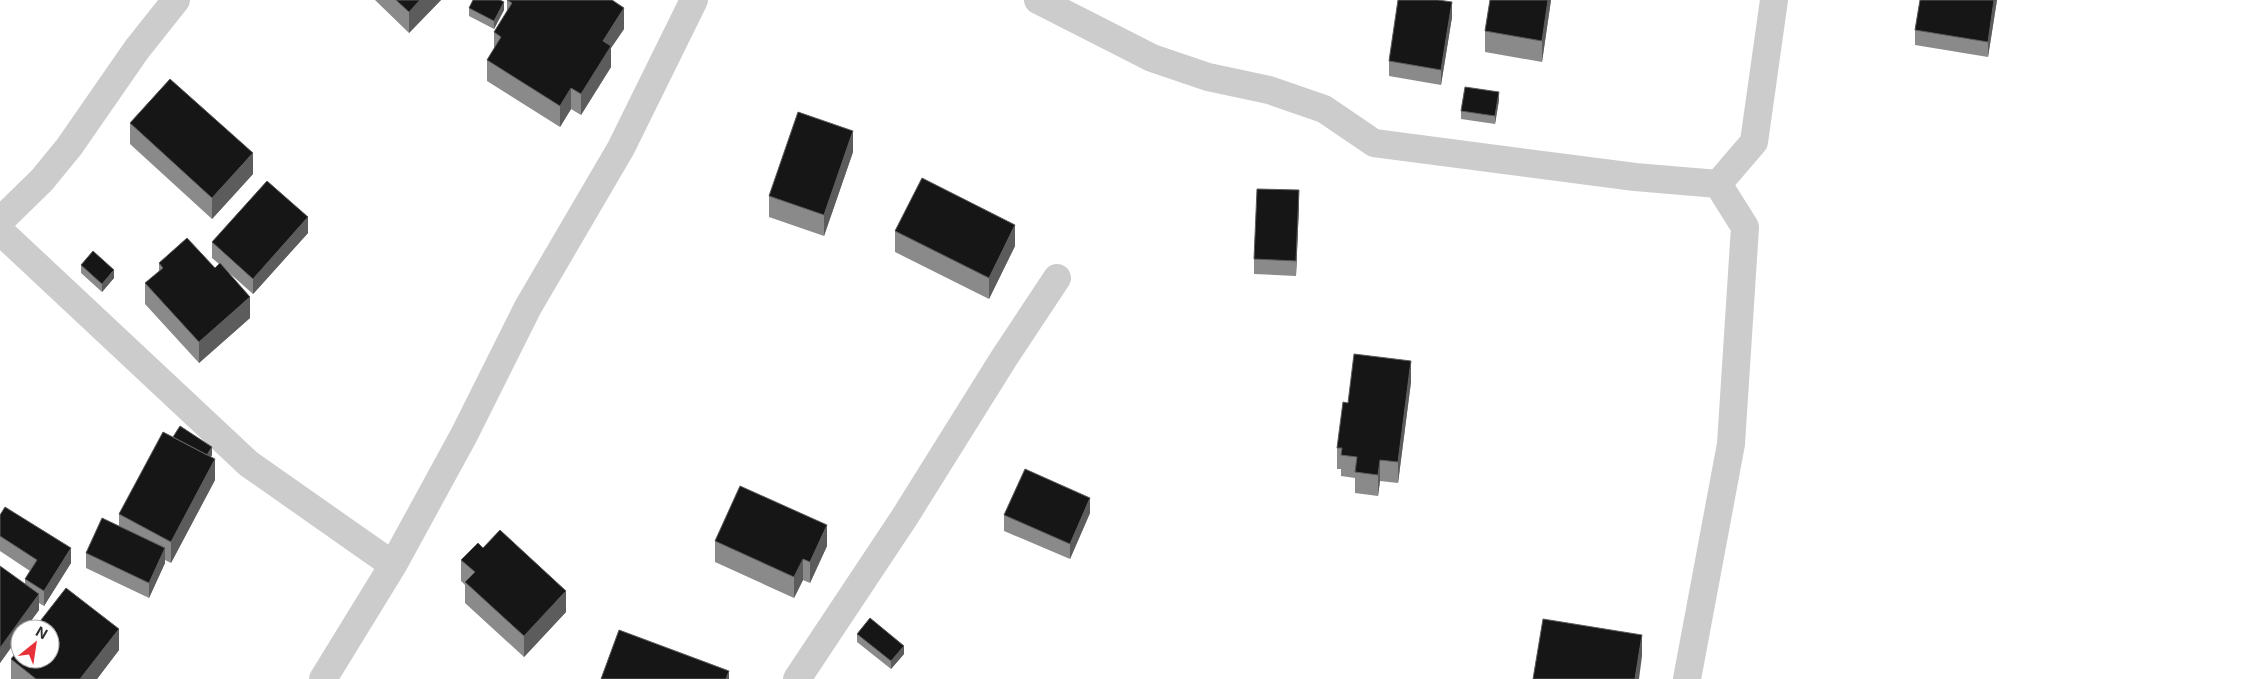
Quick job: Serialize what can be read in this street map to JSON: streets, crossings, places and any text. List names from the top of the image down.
{
  "north": "top right"
}
